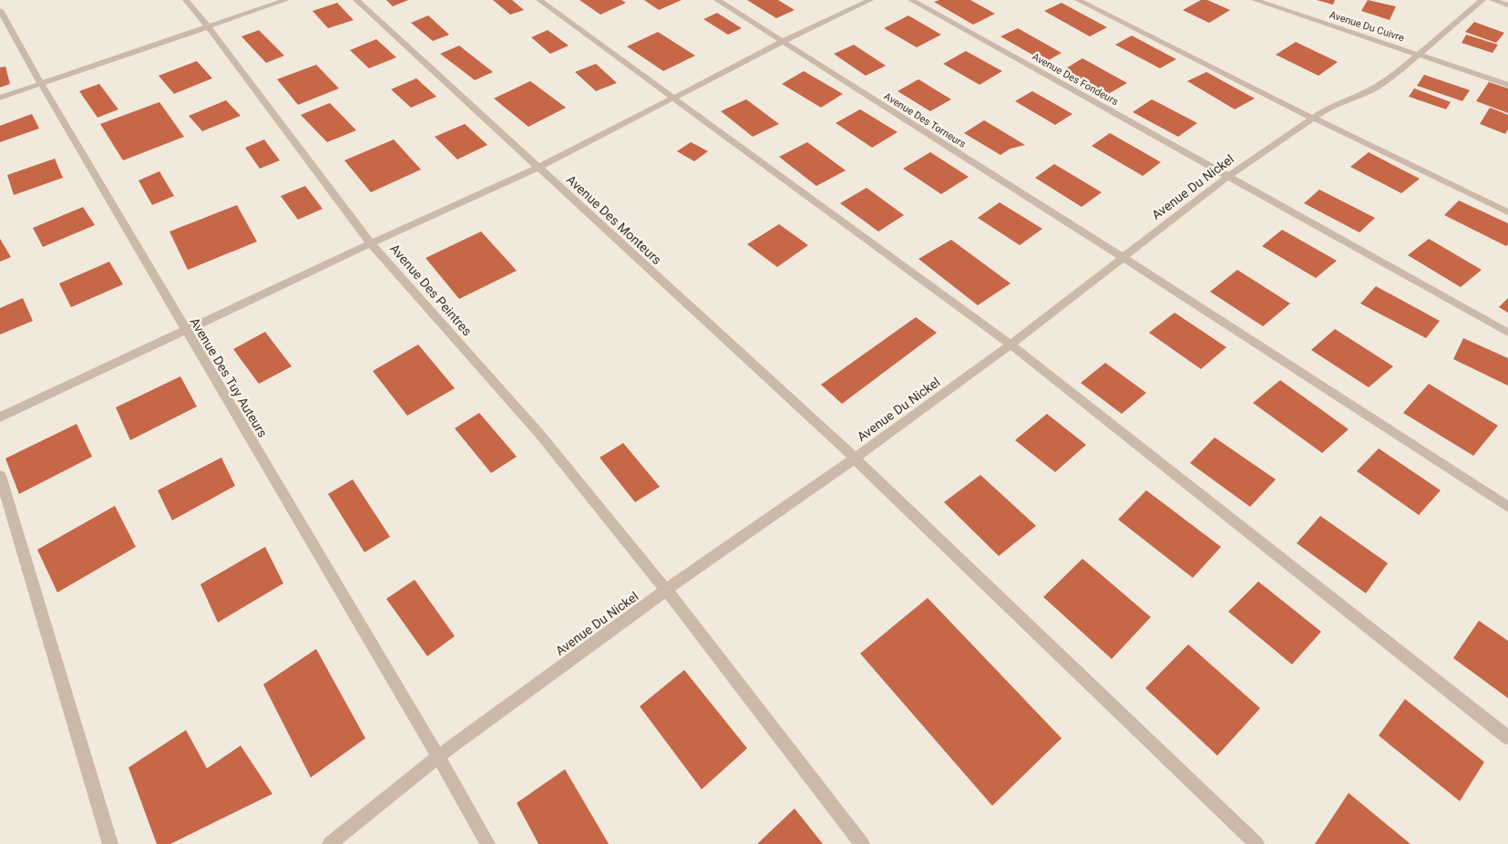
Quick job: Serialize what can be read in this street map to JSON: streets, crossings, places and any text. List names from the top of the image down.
{
  "streets": {
    "street": [
      "Avenue Du Cuivre",
      "Avenue Des Fondeurs",
      "Avenue Des Torneurs",
      "Avenue Du Nickel",
      "Avenue Des Monteurs",
      "Avenue Des Peintres",
      "Avenue Des Tuy Auteurs"
    ]
  },
  "crossings": [
    ["Avenue Du Cuivre", "Avenue Du Nickel"],
    ["Avenue Des Fondeurs", "Avenue Du Nickel"],
    ["Avenue Des Torneurs", "Avenue Du Nickel"],
    ["Avenue Du Nickel", "Avenue Des Monteurs"],
    ["Avenue Du Nickel", "Avenue Des Peintres"],
    ["Avenue Du Nickel", "Avenue Des Tuy Auteurs"]
  ]
}
